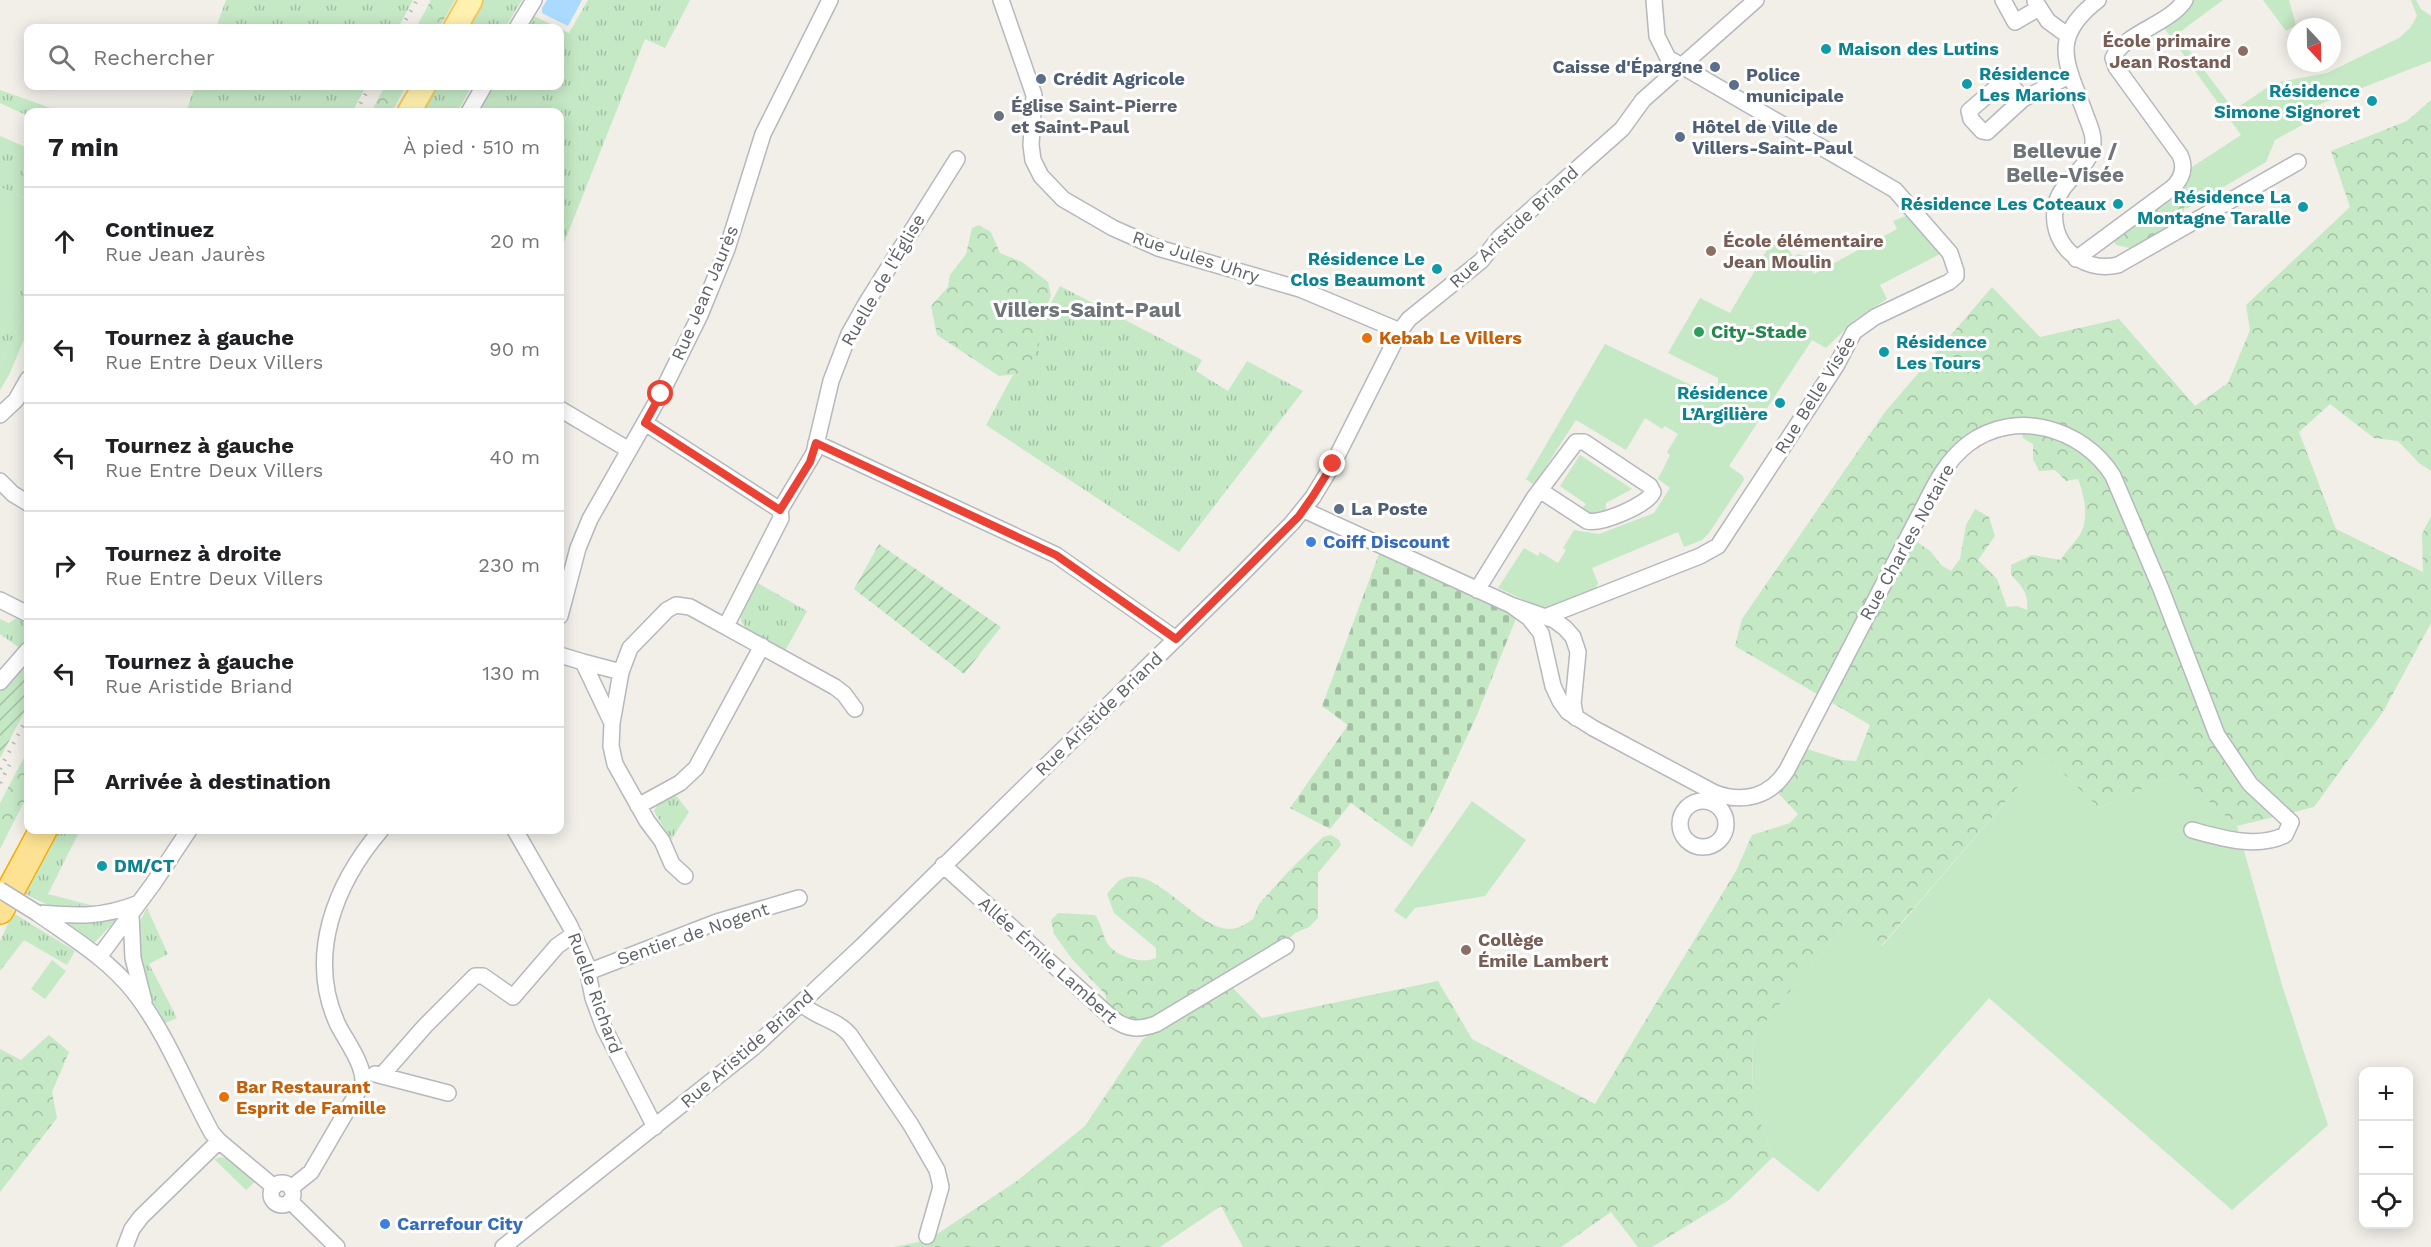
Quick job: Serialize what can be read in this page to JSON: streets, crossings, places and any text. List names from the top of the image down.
{
  "streets": {
    "street": [
      "Rue Aristide Briand",
      "Rue Jules Uhry",
      "Ruelle de l'Église",
      "Rue Jean Jaurès",
      "Rue Belle Visée",
      "Rue Charles Notaire",
      "Sentier de Nogent",
      "Allée Émile Lambert",
      "Ruelle Richard"
    ]
  },
  "crossings": [
    ["Rue Aristide Briand", "Rue Jules Uhry"],
    ["Rue Aristide Briand", "Rue Belle Visée"],
    ["Rue Aristide Briand", "Rue Charles Notaire"],
    ["Rue Aristide Briand", "Allée Émile Lambert"],
    ["Rue Aristide Briand", "Ruelle Richard"],
    ["Rue Belle Visée", "Rue Charles Notaire"],
    ["Sentier de Nogent", "Ruelle Richard"]
  ],
  "districts": ["Bellevue / Belle-Visée", "Villers-Saint-Paul"],
  "places": [
    "Maison des Lutins",
    "École primaire Jean Rostand",
    "Caisse d'Épargne",
    "Crédit Agricole",
    "Résidence Les Marions",
    "Police municipale",
    "Résidence Simone Signoret",
    "Église Saint-Pierre et Saint-Paul",
    "Hôtel de Ville de Villers-Saint-Paul",
    "Résidence Les Coteaux",
    "Résidence La Montagne Taralle",
    "École élémentaire Jean Moulin",
    "Résidence Le Clos Beaumont",
    "City-Stade",
    "Kebab Le Villers",
    "Résidence Les Tours",
    "Résidence L’Argilière",
    "La Poste",
    "Coiff Discount",
    "DM/CT",
    "Collège Émile Lambert",
    "Bar Restaurant Esprit de Famille",
    "Carrefour City"
  ],
  "north": "bottom",
  "page": {
    "search": "Rechercher",
    "heading": ["7 min", "À pied · 510 m"],
    "list": [
      ["Continuez", "Rue Jean Jaurès", "20 m"],
      ["Tournez à gauche", "Rue Entre Deux Villers", "90 m"],
      ["Tournez à gauche", "Rue Entre Deux Villers", "40 m"],
      ["Tournez à droite", "Rue Entre Deux Villers", "230 m"],
      ["Tournez à gauche", "Rue Aristide Briand", "130 m"],
      "Arrivée à destination"
    ],
    "map_buttons": ["+", "−"]
  }
}
